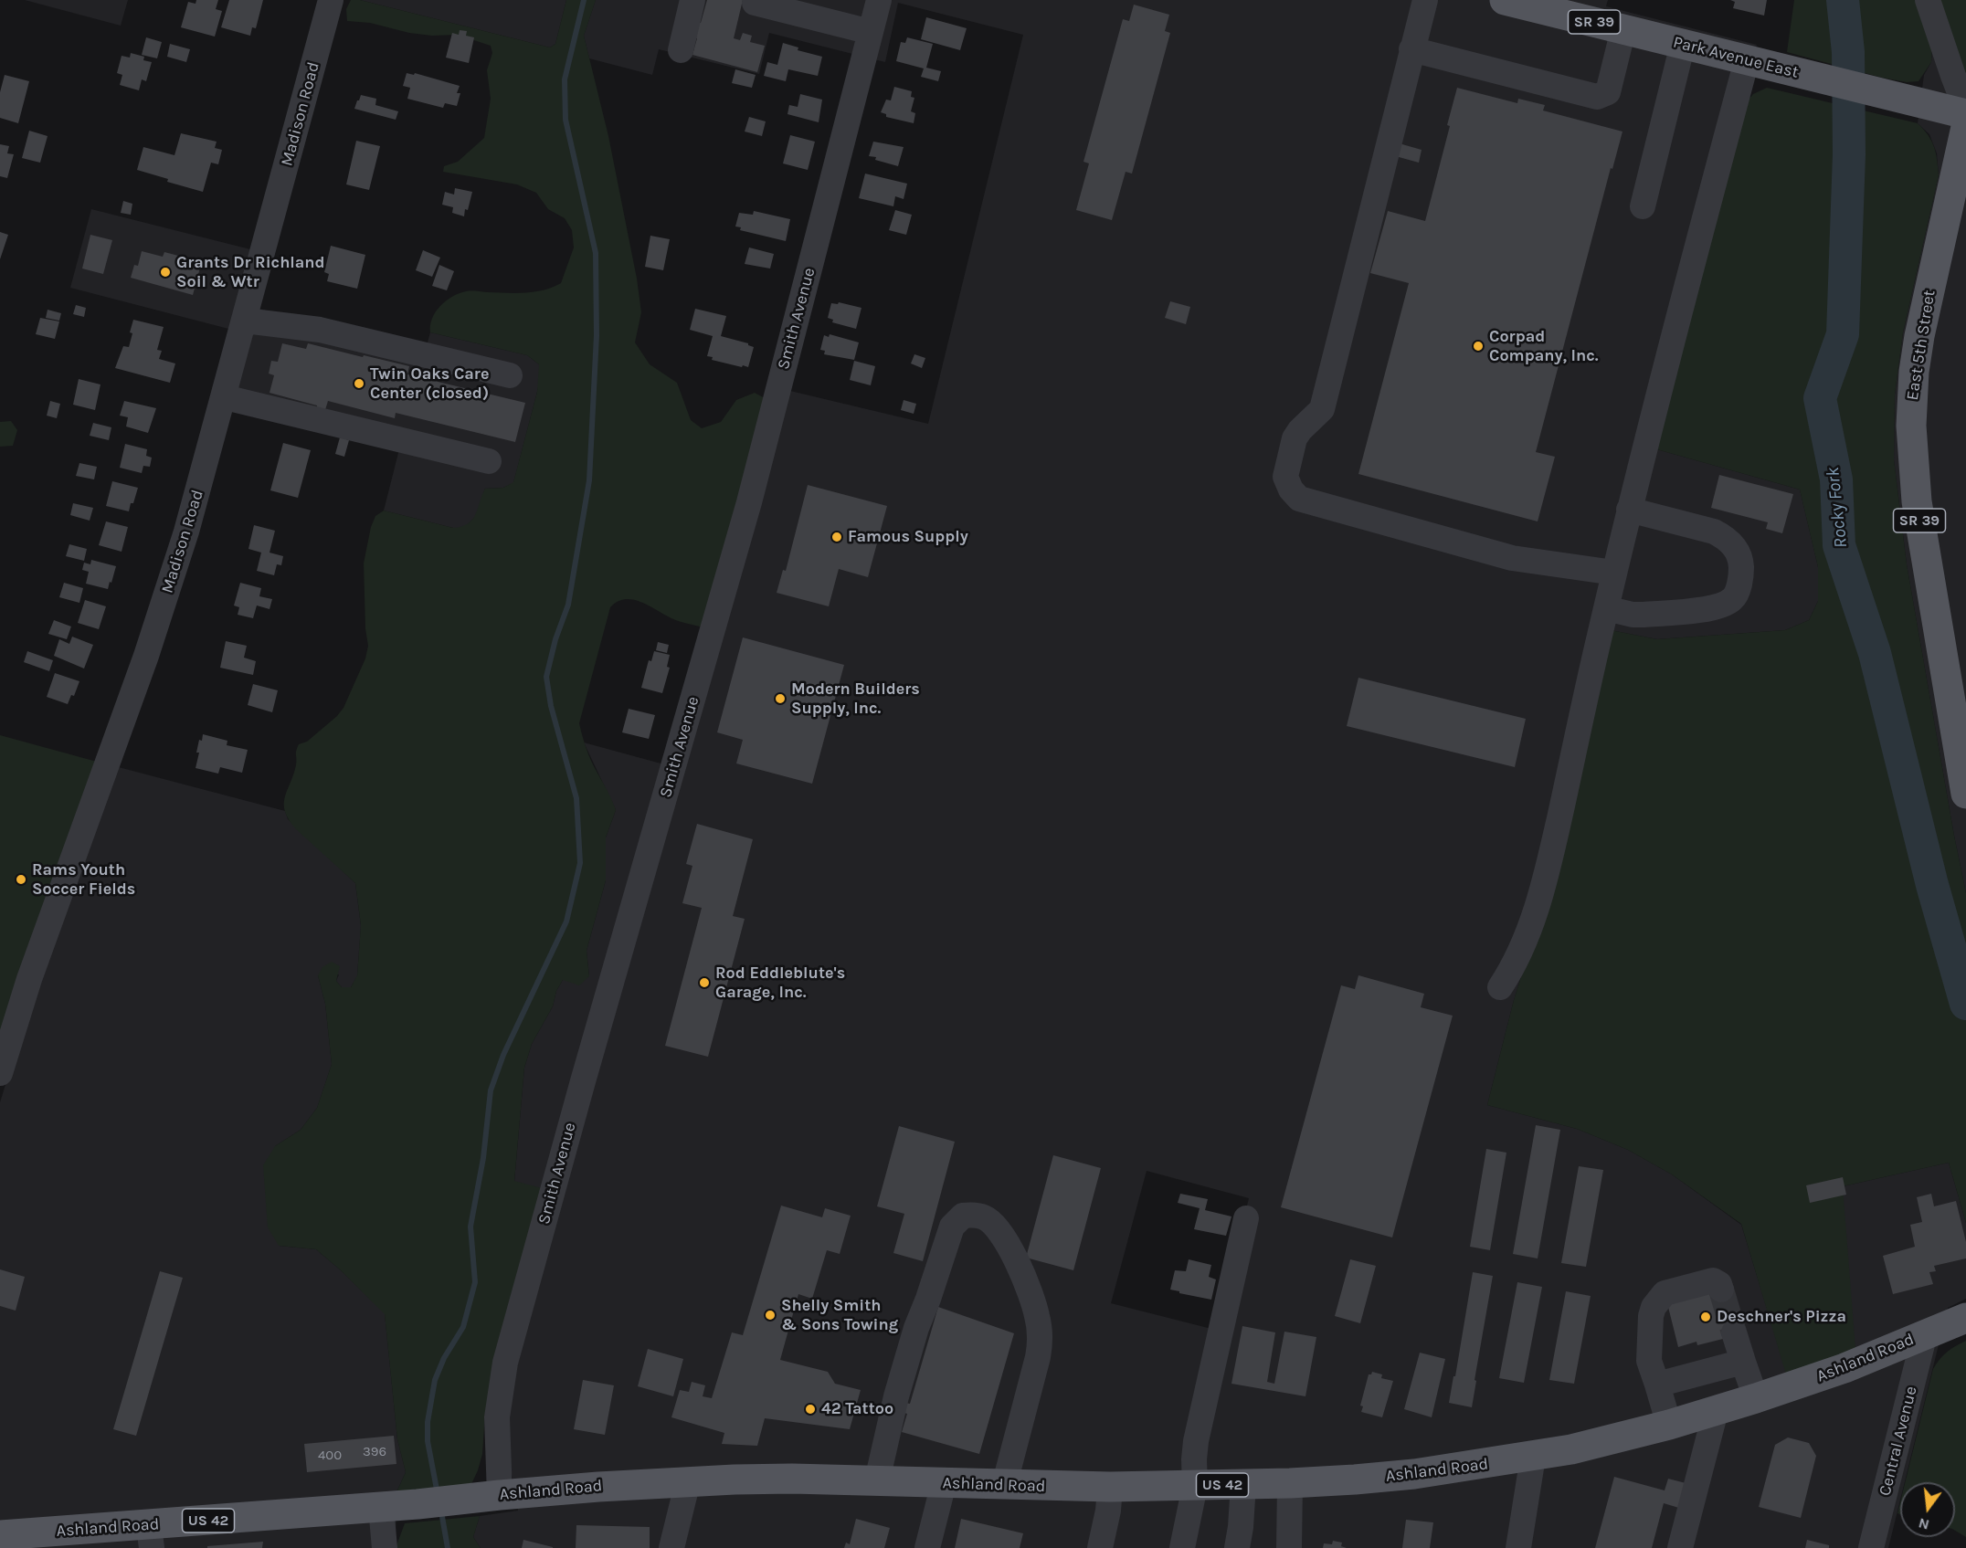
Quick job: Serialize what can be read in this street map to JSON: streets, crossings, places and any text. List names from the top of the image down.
{
  "streets": {
    "main road": [
      "SR 39",
      "Park Avenue East",
      "East 5th Street",
      "Ashland Road",
      "US 42"
    ],
    "street": ["Madison Road", "Smith Avenue", "Central Avenue"]
  },
  "crossings": [
    ["Smith Avenue", "Ashland Road"],
    ["Ashland Road", "Central Avenue"]
  ],
  "water": ["Rocky Fork"],
  "places": [
    "Grants Dr Richland Soil & Wtr",
    "Corpad Company, Inc.",
    "Twin Oaks Care Center (closed)",
    "Famous Supply",
    "Modern Builders Supply, Inc.",
    "Rams Youth Soccer Fields",
    "Rod Eddleblute's Garage, Inc.",
    "Shelly Smith & Sons Towing",
    "Deschner's Pizza",
    "42 Tattoo"
  ],
  "house_numbers": ["396", "400"],
  "north": "bottom"
}
